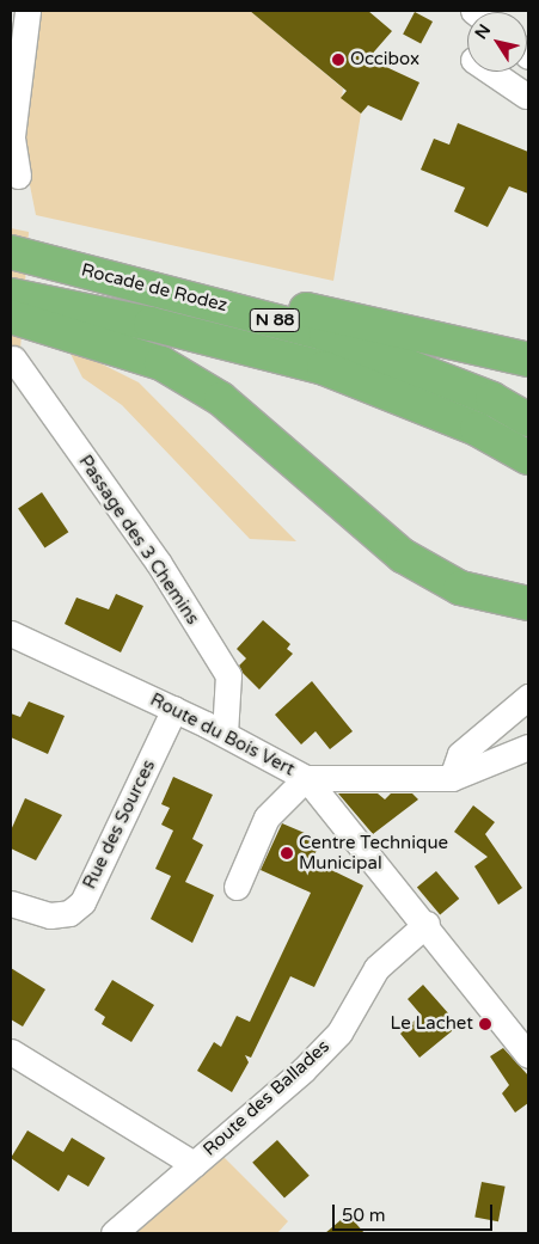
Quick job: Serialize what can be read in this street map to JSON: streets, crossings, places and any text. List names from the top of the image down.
{
  "streets": {
    "highway": ["Rocade de Rodez", "N 88"],
    "street": [
      "Passage des 3 Chemins",
      "Route du Bois Vert",
      "Rue des Sources",
      "Route des Ballades"
    ]
  },
  "crossings": [
    ["Passage des 3 Chemins", "Route du Bois Vert"],
    ["Route du Bois Vert", "Rue des Sources"],
    ["Route du Bois Vert", "Route des Ballades"]
  ],
  "places": ["Occibox", "Centre Technique Municipal", "Le Lachet"],
  "scale_bar": "50 m",
  "north": "top left"
}
